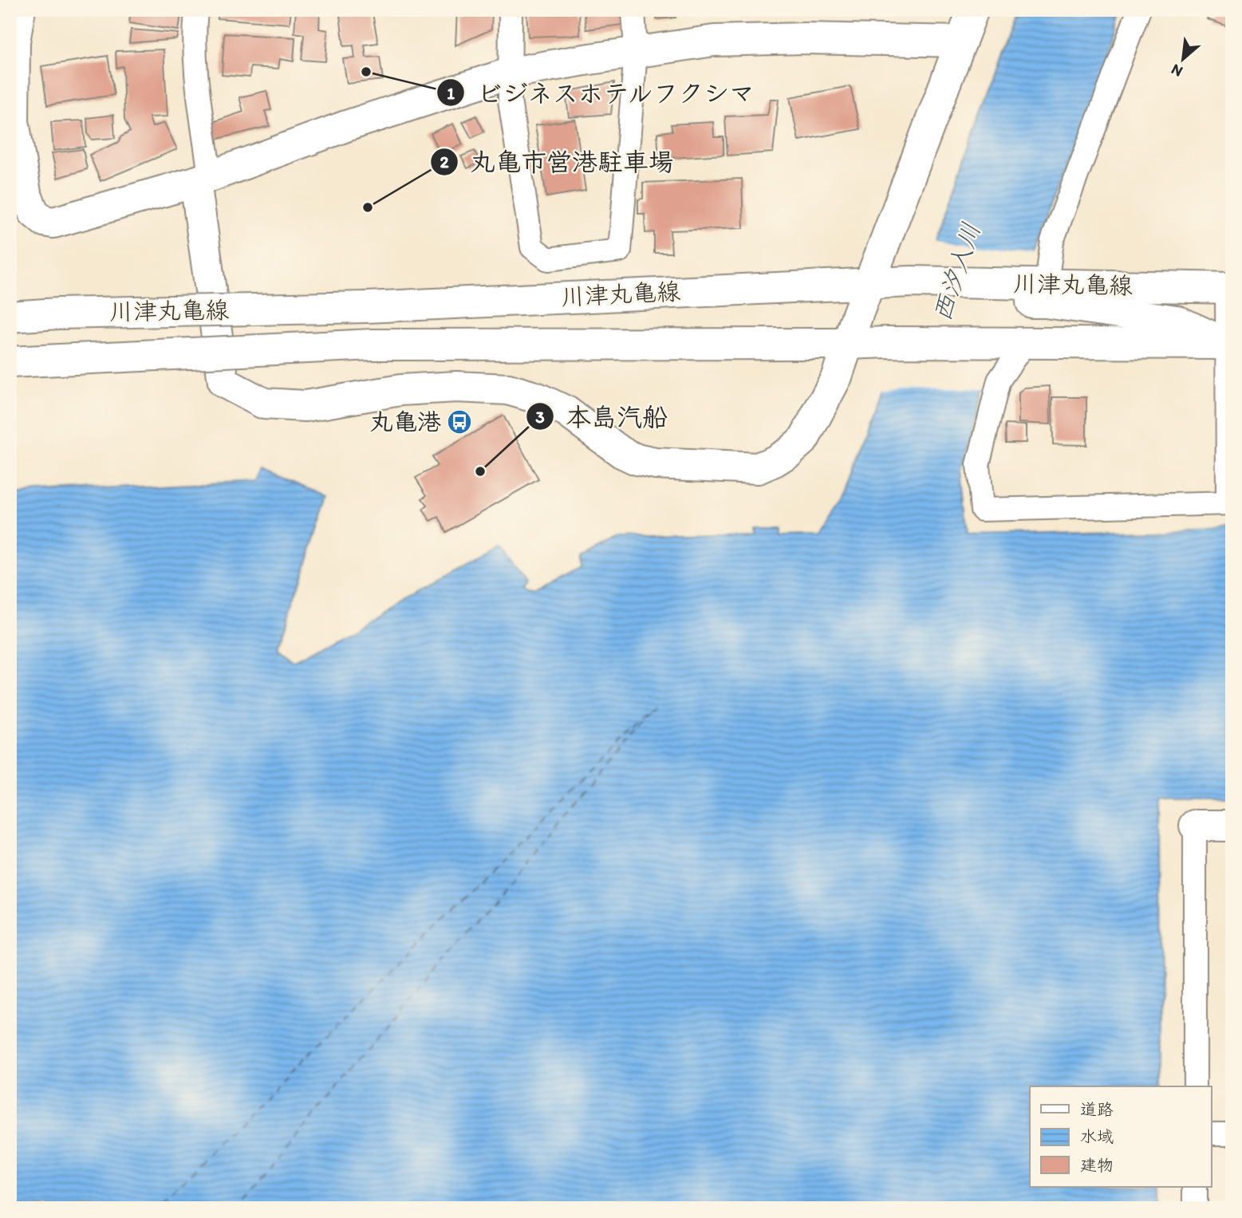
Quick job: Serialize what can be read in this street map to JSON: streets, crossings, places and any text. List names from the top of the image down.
{
  "streets": {
    "main road": ["川津丸亀線"]
  },
  "water": ["西汐入川"],
  "places": {
    "other": ["ビジネスホテルフクシマ", "丸亀市営港駐車場", "本島汽船"],
    "bus stop": ["丸亀港"]
  },
  "legend": ["道路", "水域", "建物"],
  "north": "bottom left"
}
